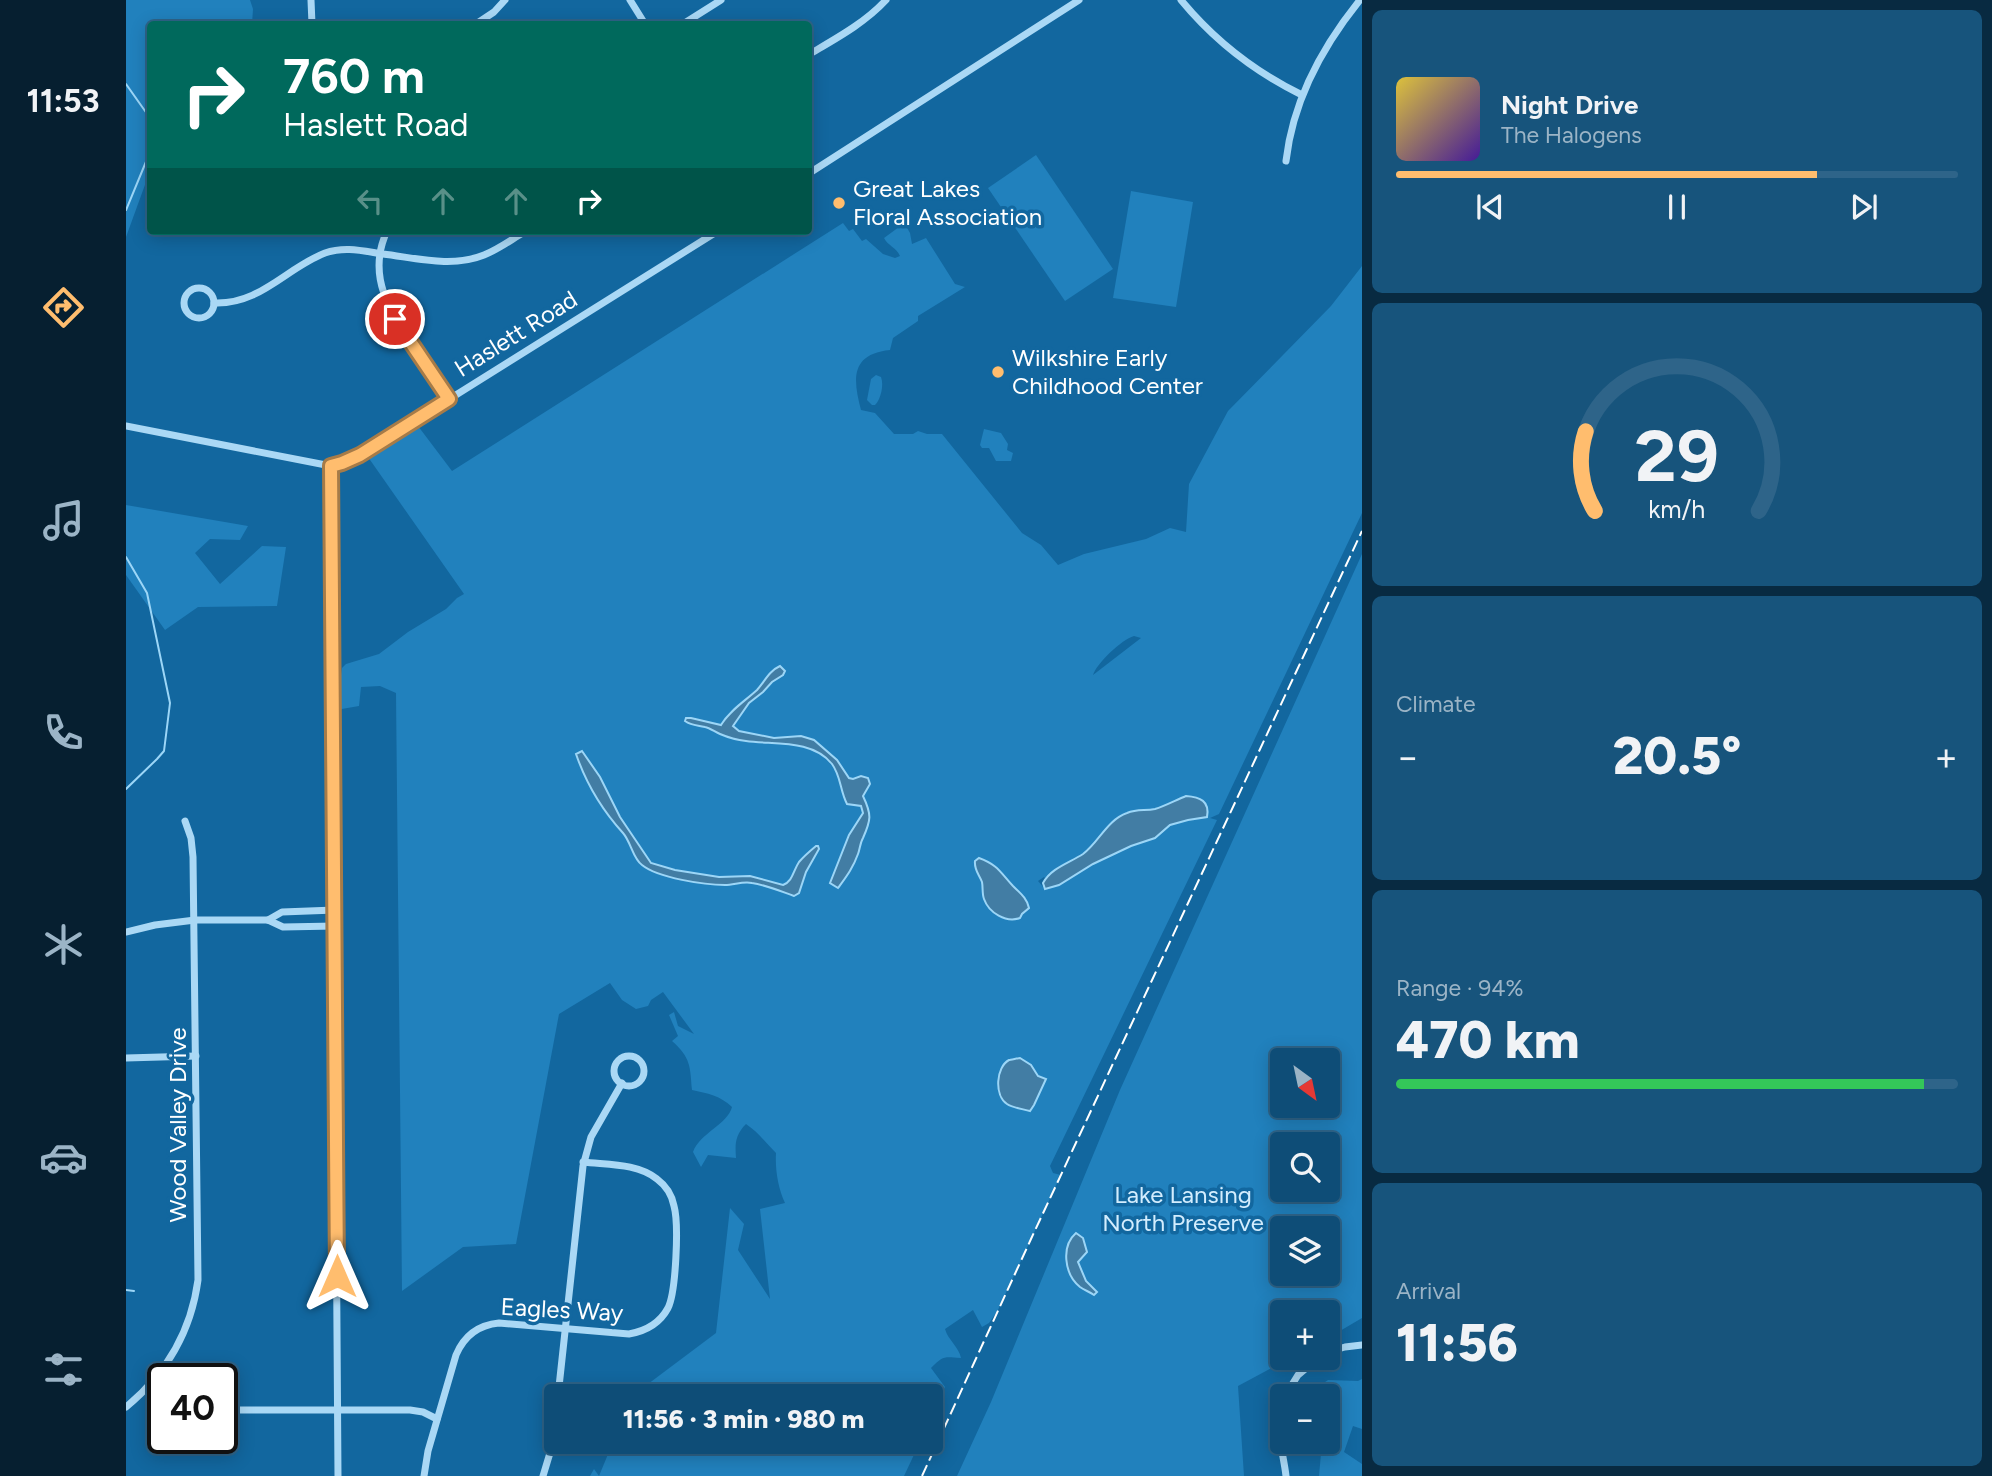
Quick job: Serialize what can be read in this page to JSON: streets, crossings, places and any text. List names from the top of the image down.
{
  "streets": {
    "street": ["Haslett Road", "Wood Valley Drive", "Eagles Way"]
  },
  "parks": ["Lake Lansing North Preserve"],
  "places": ["Great Lakes Floral Association", "Wilkshire Early Childhood Center"],
  "north": "bottom right",
  "page": {
    "tabs": "11:53",
    "turn": ["760 m", "Haslett Road"],
    "song": ["Night Drive", "The Halogens"],
    "tile": [
      "Climate",
      ["Range · 94%", "470 km"],
      ["Arrival", "11:56"]
    ],
    "heat": ["−", "20.5°", "+"],
    "map_buttons": ["+", "−"],
    "limit": "40",
    "trip": "11:56 · 3 min · 980 m",
    "gauge": ["29", "km/h"]
  }
}
